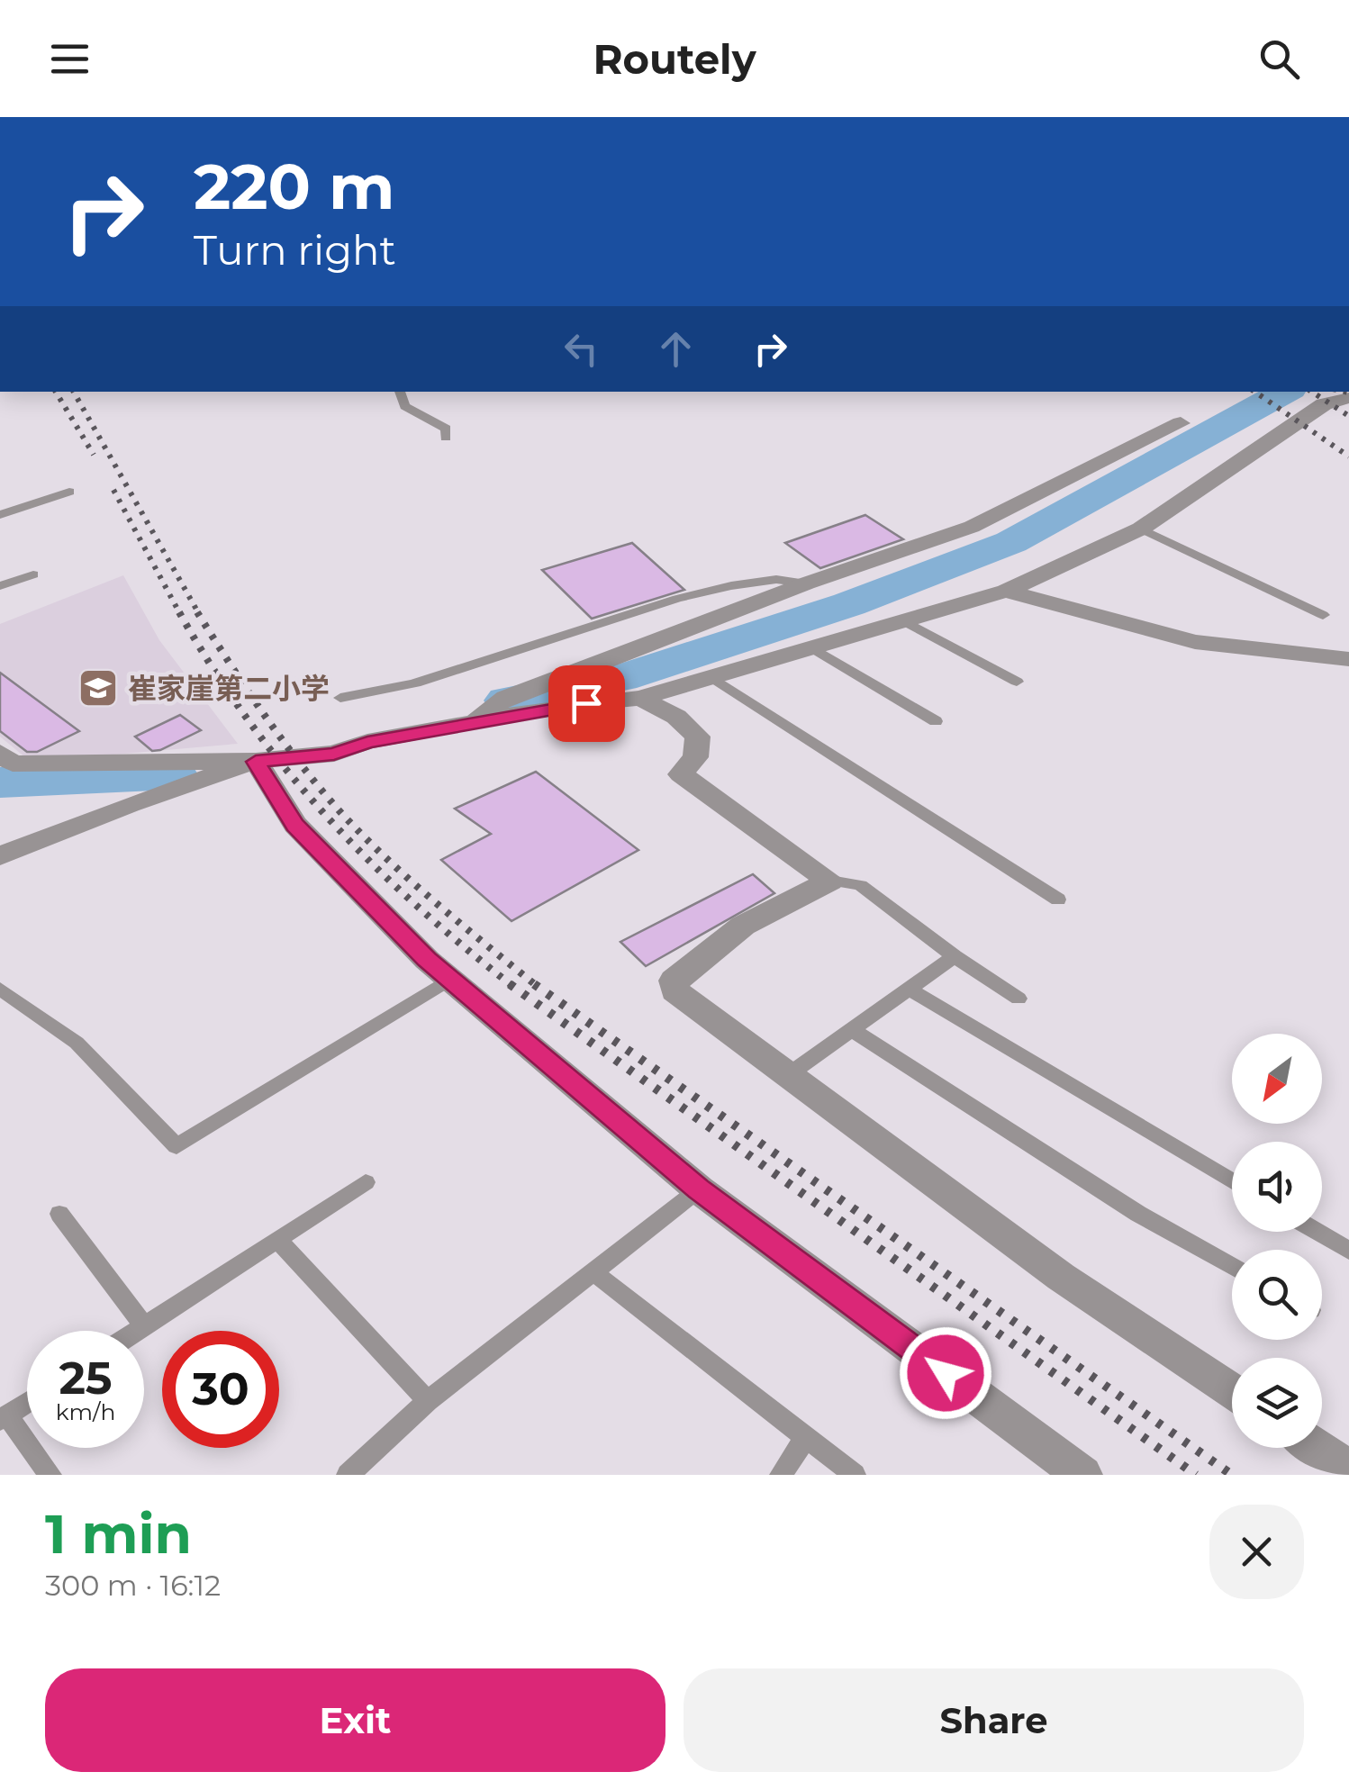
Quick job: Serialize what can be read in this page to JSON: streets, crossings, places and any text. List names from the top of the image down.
{
  "places": {
    "school or university": ["崔家崖第二小学"]
  },
  "north": "bottom left",
  "page": {
    "header": "Routely",
    "turn": ["220 m", "Turn right"],
    "speed": "25 km/h",
    "limit": "30",
    "heading": ["1 min", "300 m · 16:12"],
    "buttons": ["Exit", "Share"]
  }
}
